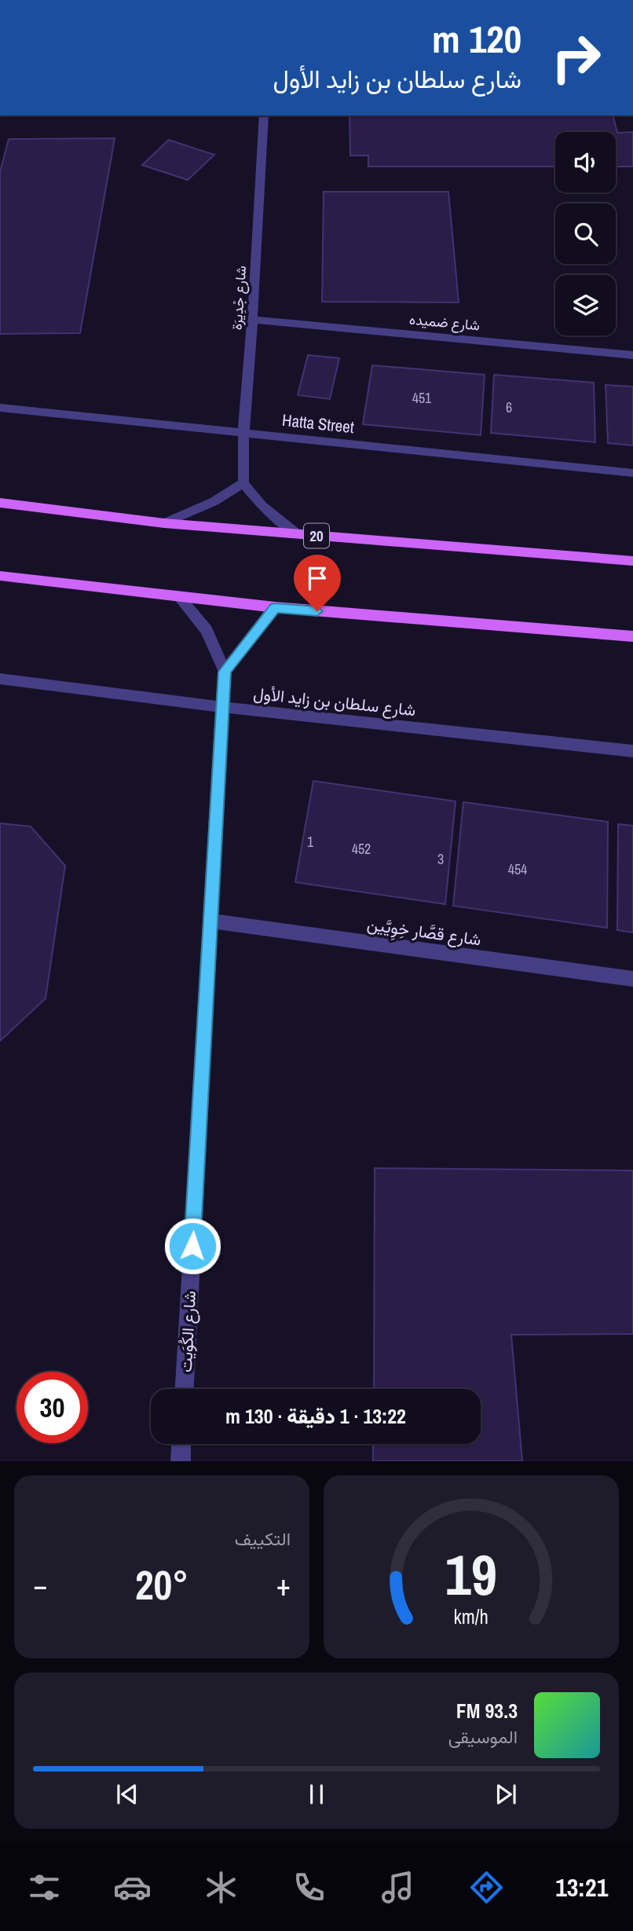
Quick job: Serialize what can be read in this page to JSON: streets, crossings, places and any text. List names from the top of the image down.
{
  "streets": {
    "main road": ["20"],
    "street": [
      "شارع جْدِيرَة",
      "شارع ضميده",
      "Hatta Street",
      "شارع سلطان بن زايد الأول",
      "شارع قصَّار خِوِيَّين",
      "شارع الكُوَيت"
    ]
  },
  "crossings": [
    ["شارع جْدِيرَة", "شارع ضميده"],
    ["شارع جْدِيرَة", "Hatta Street"],
    ["شارع سلطان بن زايد الأول", "شارع الكُوَيت"],
    ["شارع قصَّار خِوِيَّين", "شارع الكُوَيت"]
  ],
  "house_numbers": [
    "451",
    "6",
    "1",
    "452",
    "3",
    "454"
  ],
  "page": {
    "turn": ["120 m", "شارع سلطان بن زايد الأول"],
    "limit": "30",
    "trip": "13:22 · 1 دقيقة · 130 m",
    "tile": "التكييف",
    "heat": ["−", "20°", "+"],
    "song": ["93.3 FM", "الموسيقى"],
    "tabs": "13:21",
    "gauge": ["19", "km/h"]
  }
}
